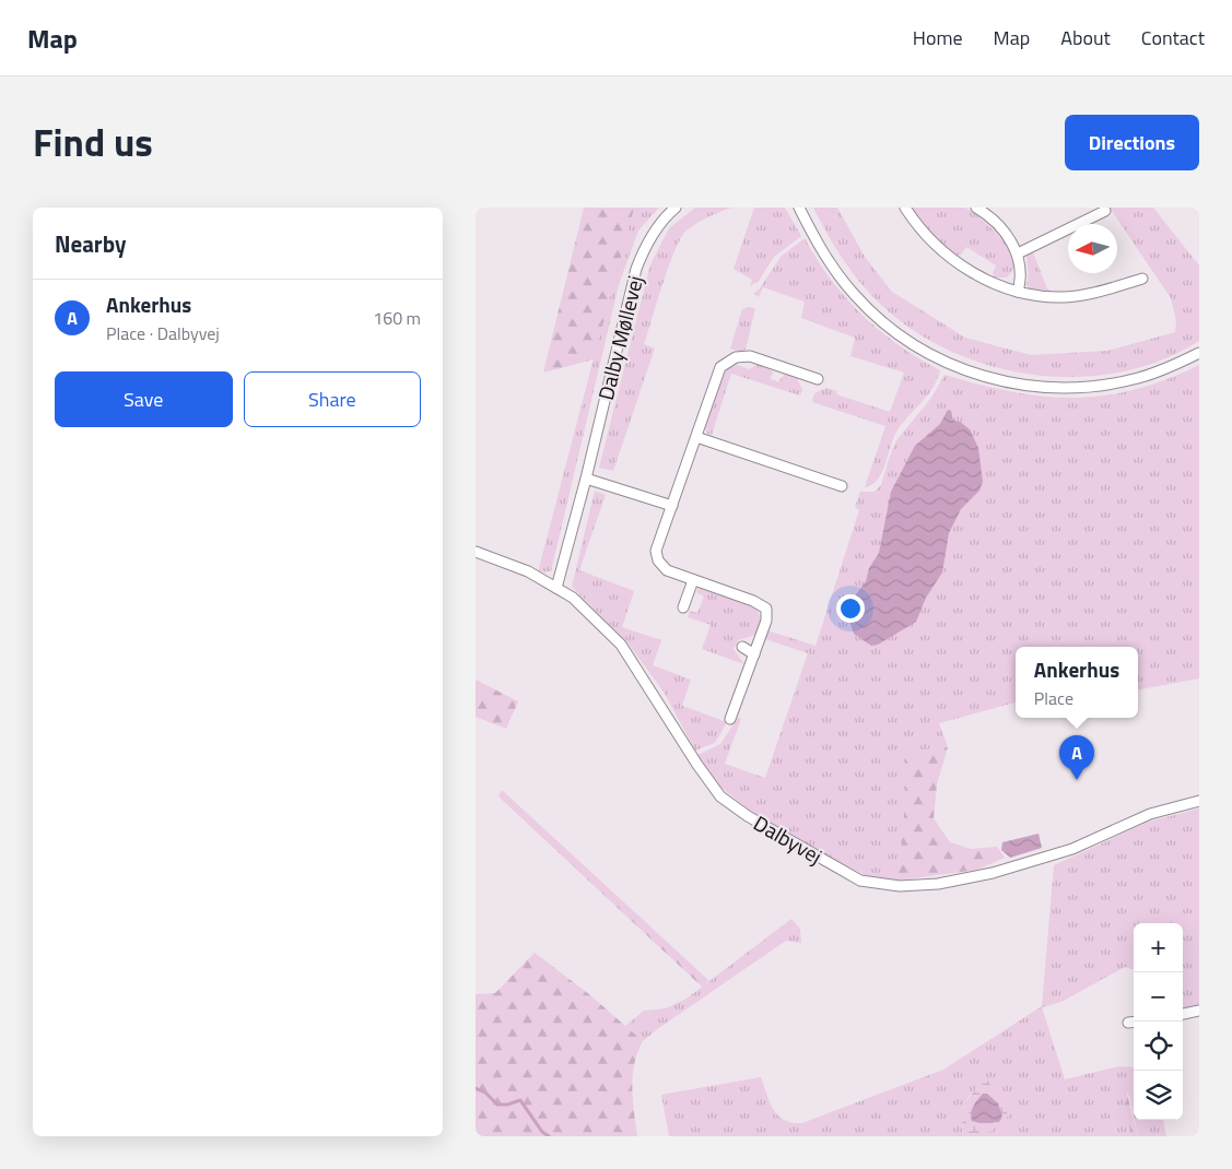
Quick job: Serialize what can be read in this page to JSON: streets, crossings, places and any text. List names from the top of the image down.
{
  "streets": {
    "street": ["Dalby Møllevej", "Dalbyvej"]
  },
  "crossings": [
    ["Dalby Møllevej", "Dalbyvej"]
  ],
  "north": "left",
  "page": {
    "header": "Map",
    "nav": [
      "Home",
      "Map",
      "About",
      "Contact"
    ],
    "title": "Find us",
    "buttons": [
      "Directions",
      ["Save", "Share"]
    ],
    "heading": "Nearby",
    "list": [
      {
        "mark": "A",
        "name": "Ankerhus",
        "note": "Place · Dalbyvej",
        "value": "160 m"
      }
    ],
    "popup": ["Ankerhus", "Place"],
    "pins": "A",
    "map_buttons": ["+", "−"]
  }
}
